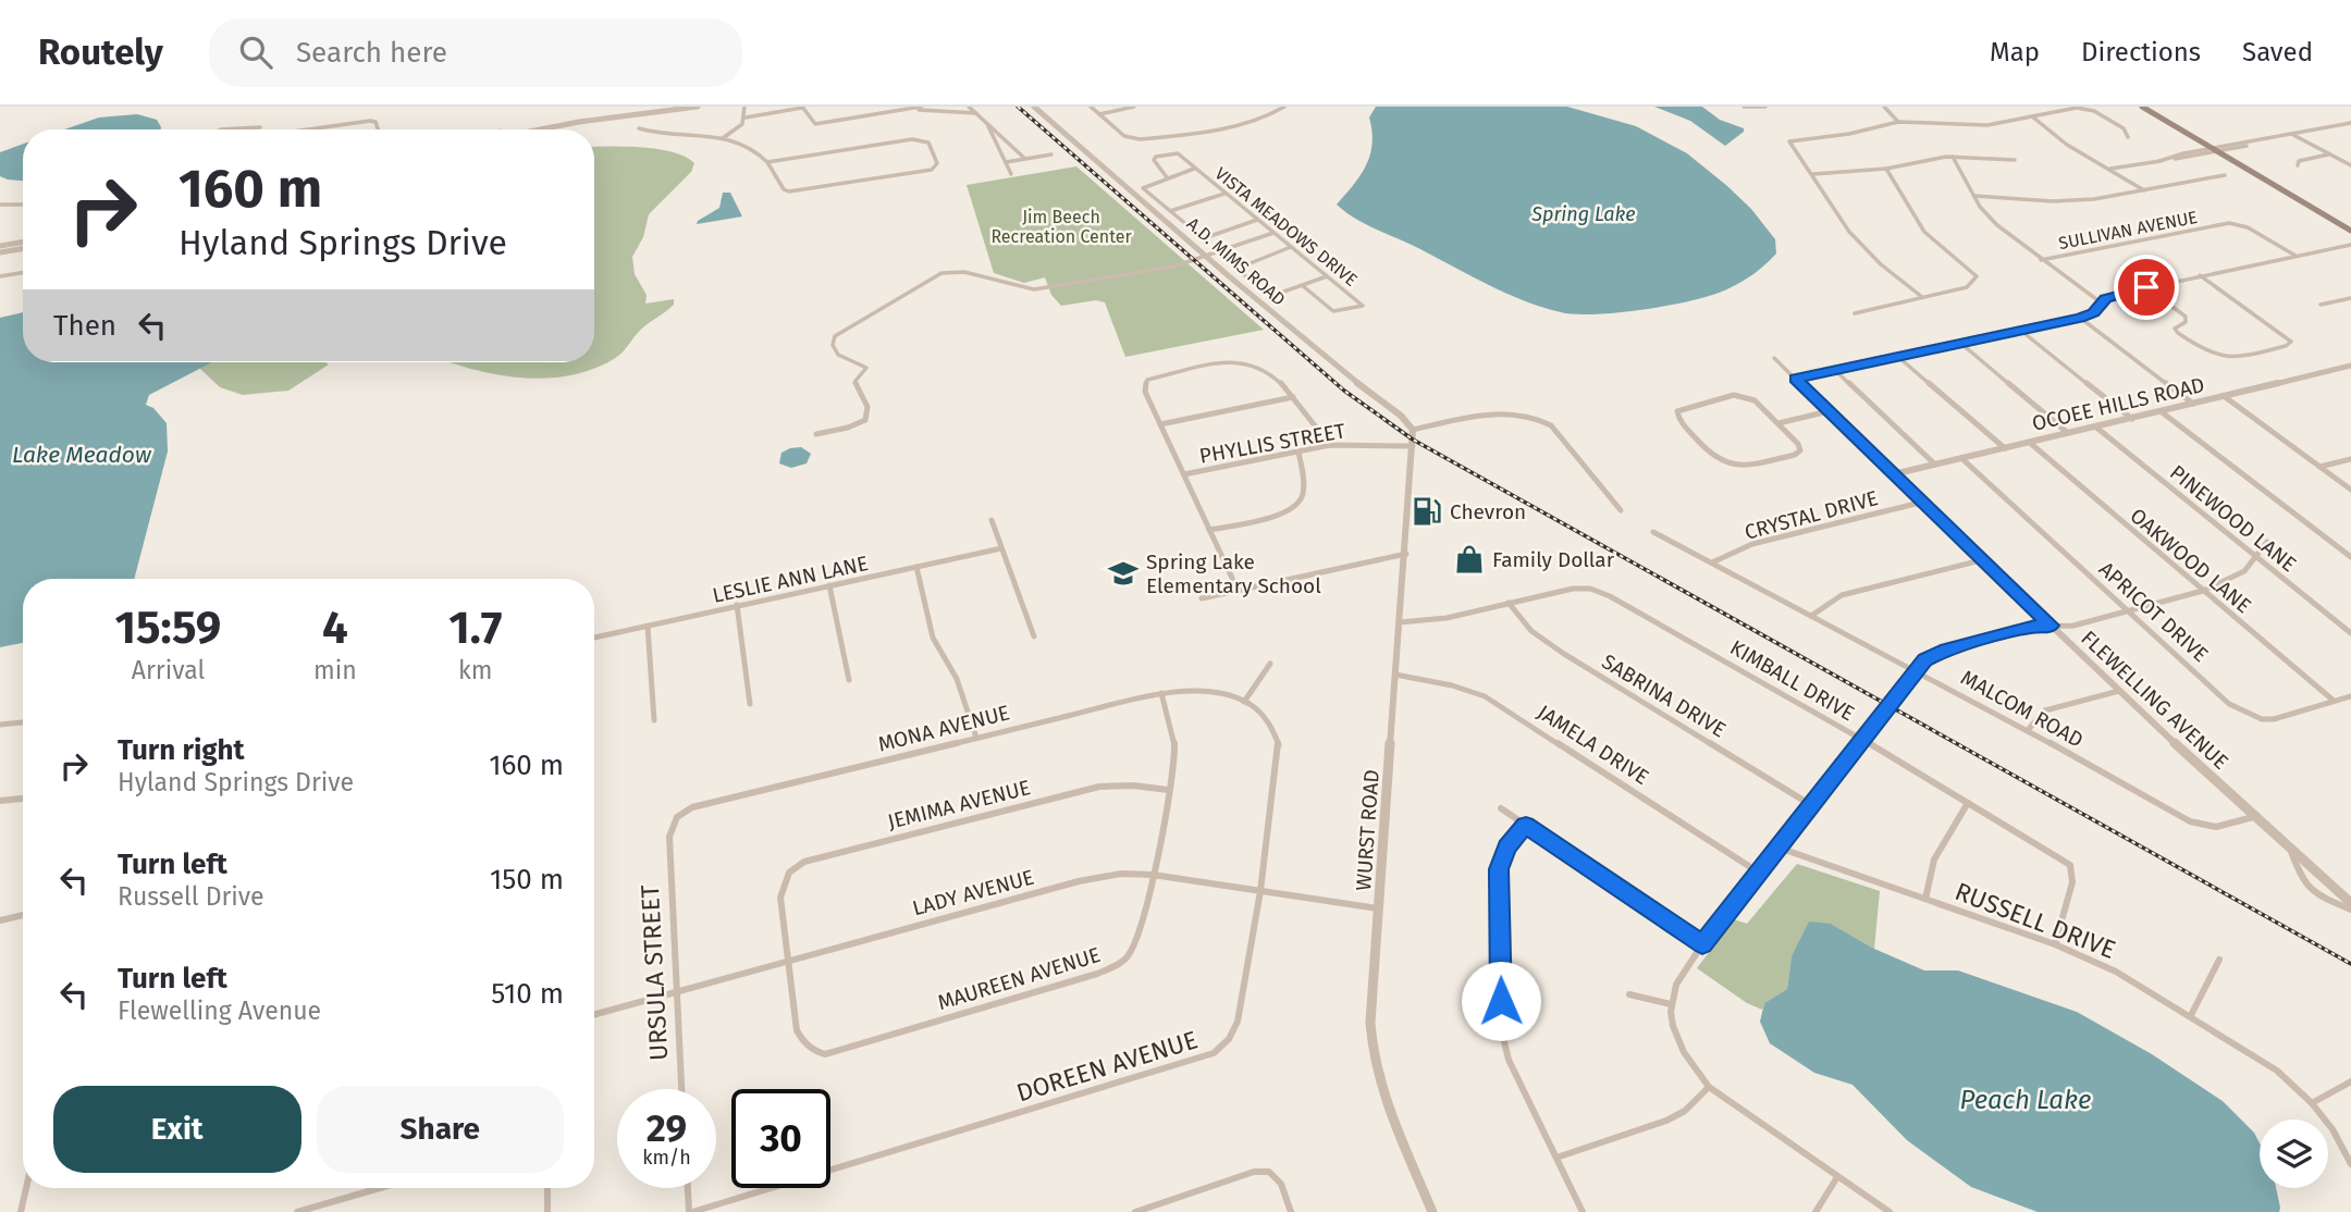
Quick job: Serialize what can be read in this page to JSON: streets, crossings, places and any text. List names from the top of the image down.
{
  "streets": {
    "street": [
      "VISTA MEADOWS DRIVE",
      "SULLIVAN AVENUE",
      "A.D. MIMS ROAD",
      "OCOEE HILLS ROAD",
      "PHYLLIS STREET",
      "CRYSTAL DRIVE",
      "PINEWOOD LANE",
      "OAKWOOD LANE",
      "LESLIE ANN LANE",
      "APRICOT DRIVE",
      "KIMBALL DRIVE",
      "SABRINA DRIVE",
      "FLEWELLING AVENUE",
      "MALCOM ROAD",
      "MONA AVENUE",
      "JAMELA DRIVE",
      "JEMIMA AVENUE",
      "WURST ROAD",
      "LADY AVENUE",
      "RUSSELL DRIVE",
      "URSULA STREET",
      "MAUREEN AVENUE",
      "DOREEN AVENUE"
    ]
  },
  "crossings": [
    ["OCOEE HILLS ROAD", "PINEWOOD LANE"],
    ["OCOEE HILLS ROAD", "OAKWOOD LANE"],
    ["OCOEE HILLS ROAD", "APRICOT DRIVE"],
    ["OCOEE HILLS ROAD", "FLEWELLING AVENUE"],
    ["PHYLLIS STREET", "WURST ROAD"],
    ["CRYSTAL DRIVE", "FLEWELLING AVENUE"],
    ["CRYSTAL DRIVE", "MALCOM ROAD"],
    ["OAKWOOD LANE", "APRICOT DRIVE"],
    ["KIMBALL DRIVE", "SABRINA DRIVE"],
    ["KIMBALL DRIVE", "WURST ROAD"],
    ["KIMBALL DRIVE", "RUSSELL DRIVE"],
    ["FLEWELLING AVENUE", "MALCOM ROAD"],
    ["MONA AVENUE", "URSULA STREET"],
    ["MONA AVENUE", "MAUREEN AVENUE"],
    ["MONA AVENUE", "DOREEN AVENUE"],
    ["JAMELA DRIVE", "WURST ROAD"],
    ["JEMIMA AVENUE", "LADY AVENUE"],
    ["JEMIMA AVENUE", "MAUREEN AVENUE"],
    ["WURST ROAD", "LADY AVENUE"],
    ["LADY AVENUE", "URSULA STREET"],
    ["LADY AVENUE", "MAUREEN AVENUE"],
    ["LADY AVENUE", "DOREEN AVENUE"]
  ],
  "water": ["Spring Lake", "Lake Meadow", "Peach Lake"],
  "parks": ["Jim Beech Recreation Center"],
  "places": {
    "fuel station": ["Chevron"],
    "shop": ["Family Dollar"],
    "school or university": ["Spring Lake Elementary School"]
  },
  "page": {
    "header": "Routely",
    "search": "Search here",
    "nav": ["Map", "Directions", "Saved"],
    "turn": ["160 m", "Hyland Springs Drive"],
    "then": "Then",
    "eta": [
      "15:59",
      "Arrival",
      "4",
      "min",
      "1.7",
      "km"
    ],
    "list": [
      {
        "name": "Turn right",
        "note": "Hyland Springs Drive",
        "value": "160 m"
      },
      {
        "name": "Turn left",
        "note": "Russell Drive",
        "value": "150 m"
      },
      {
        "name": "Turn left",
        "note": "Flewelling Avenue",
        "value": "510 m"
      }
    ],
    "buttons": ["Exit", "Share"],
    "speed": "29 km/h",
    "limit": "30"
  }
}
